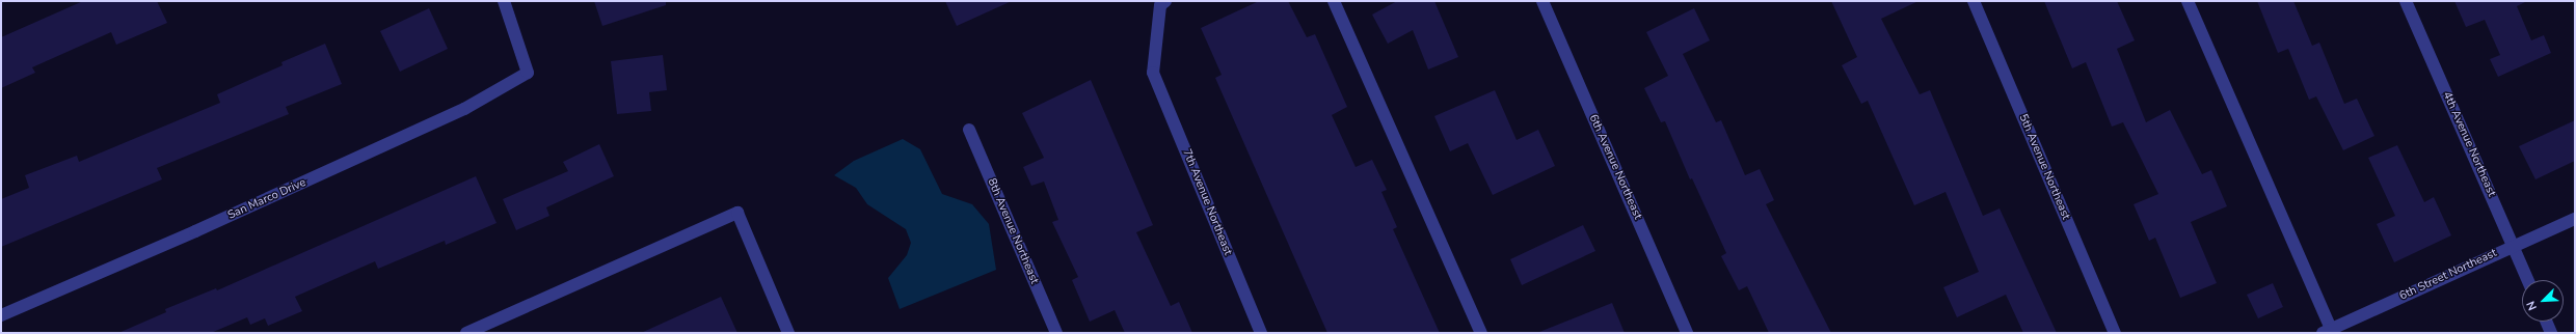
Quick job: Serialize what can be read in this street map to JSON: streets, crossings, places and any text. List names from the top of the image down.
{
  "streets": {
    "street": [
      "4th Avenue Northeast",
      "6th Avenue Northeast",
      "5th Avenue Northeast",
      "San Marco Drive",
      "7th Avenue Northeast",
      "8th Avenue Northeast",
      "6th Street Northeast"
    ]
  },
  "crossings": [
    ["4th Avenue Northeast", "6th Street Northeast"]
  ],
  "north": "bottom left"
}
